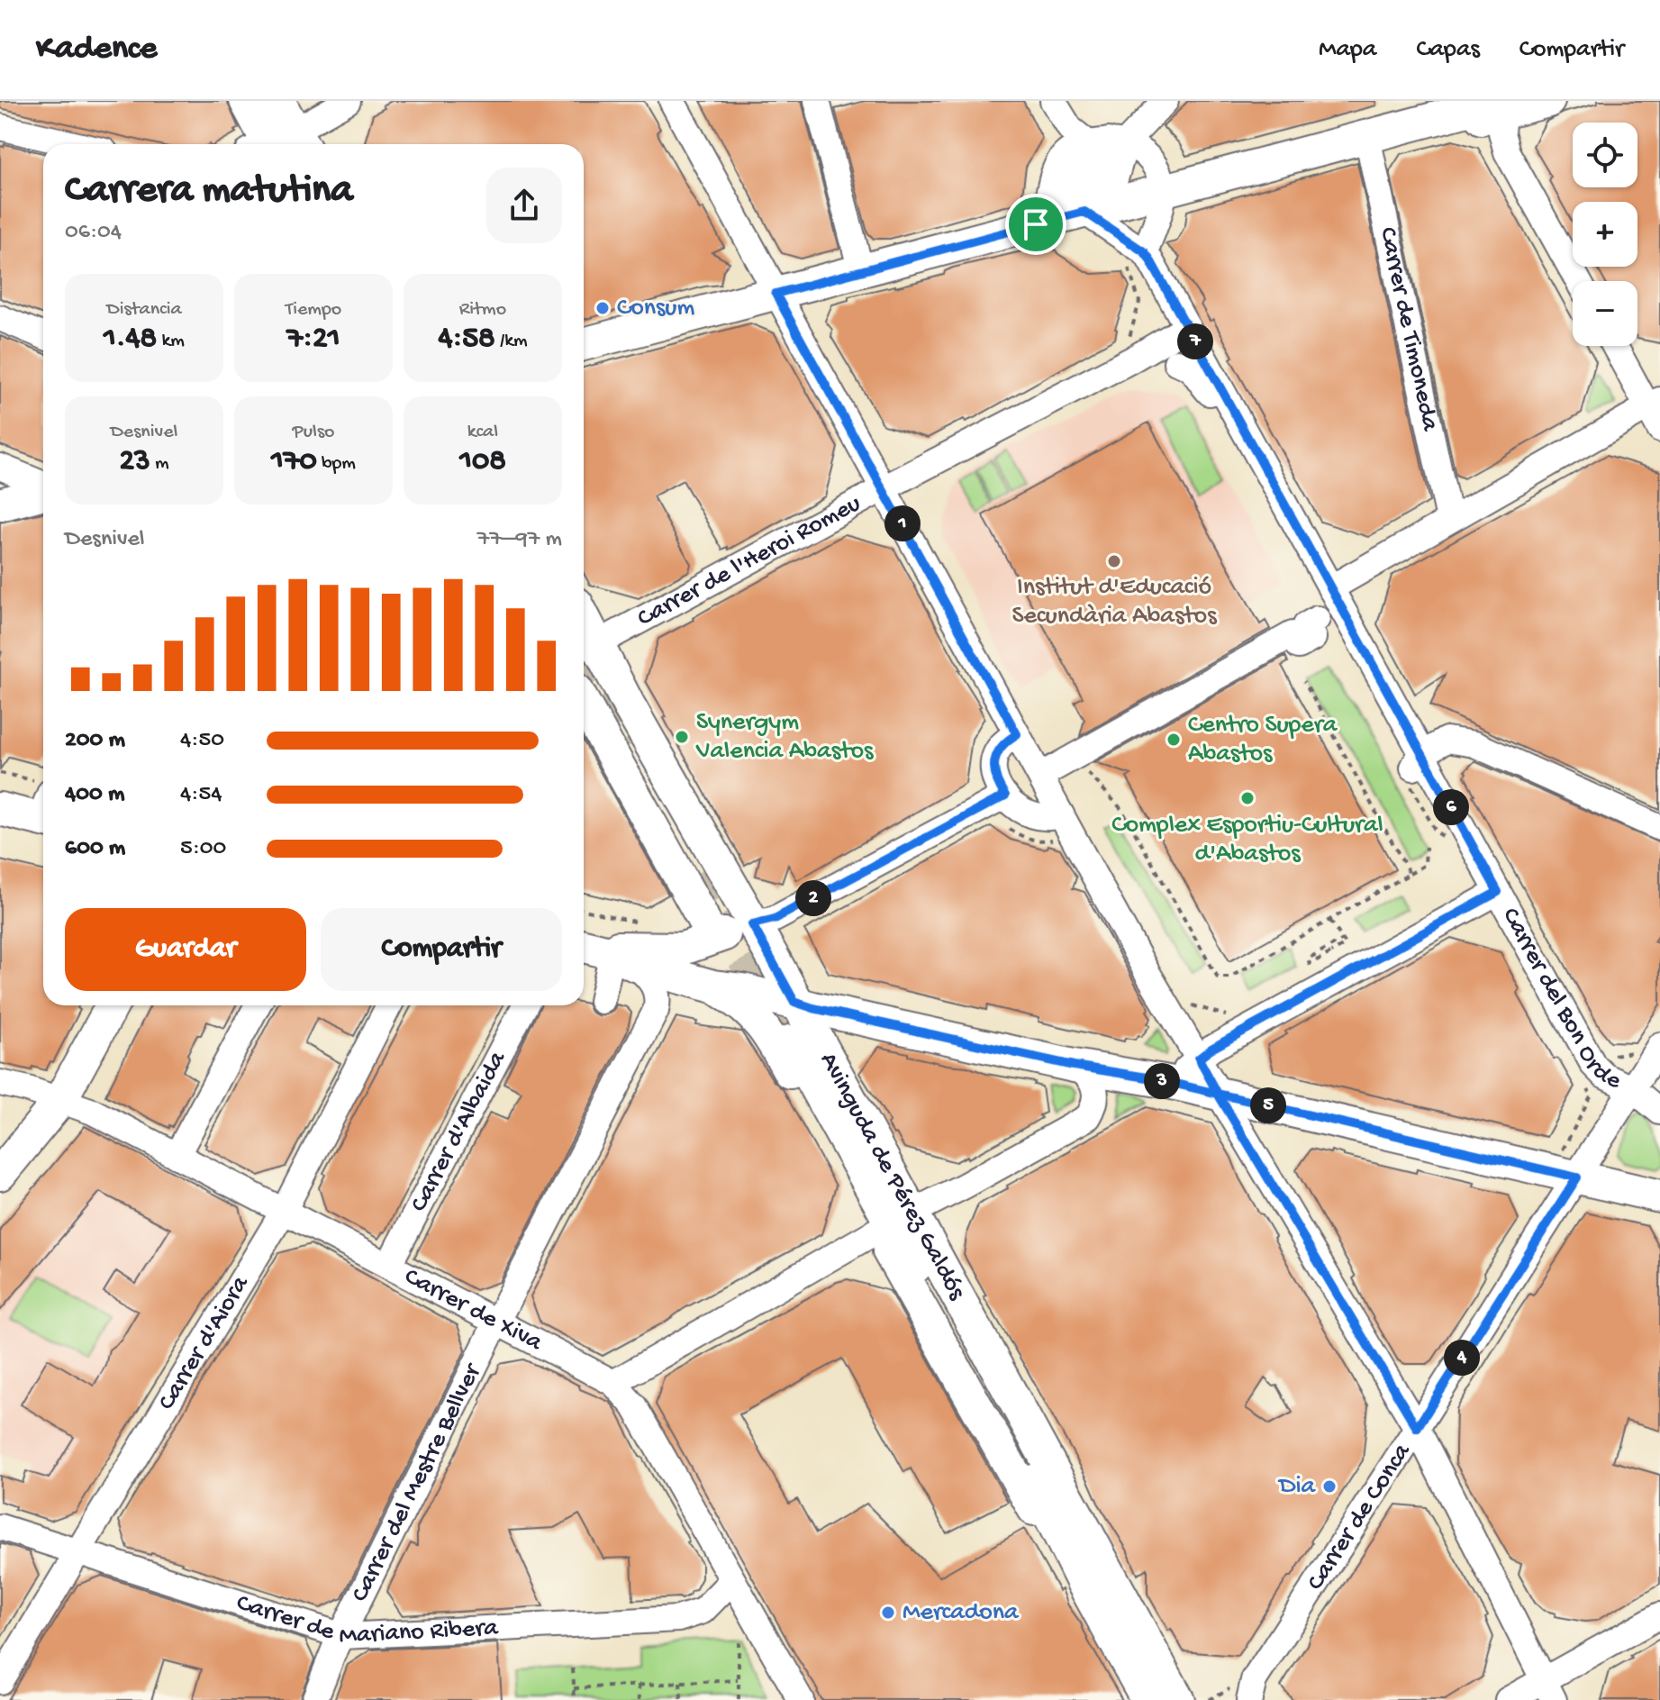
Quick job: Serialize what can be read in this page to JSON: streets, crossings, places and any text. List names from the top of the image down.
{
  "streets": {
    "main road": ["Avinguda de Pérez Galdós"],
    "street": [
      "Carrer de Timoneda",
      "Carrer de l'Heroi Romeu",
      "Carrer del Bon Orde",
      "Carrer d'Albaida",
      "Carrer de Xiva",
      "Carrer d'Aiora",
      "Carrer del Mestre Bellver",
      "Carrer de Conca",
      "Carrer de Mariano Ribera"
    ]
  },
  "crossings": [
    ["Carrer de l'Heroi Romeu", "Carrer del Bon Orde"],
    ["Carrer del Bon Orde", "Carrer de Conca"],
    ["Carrer d'Albaida", "Carrer de Xiva"],
    ["Carrer de Xiva", "Carrer d'Aiora"],
    ["Carrer de Xiva", "Carrer del Mestre Bellver"],
    ["Carrer de Xiva", "Carrer de Mariano Ribera"],
    ["Carrer d'Aiora", "Carrer de Mariano Ribera"],
    ["Carrer del Mestre Bellver", "Carrer de Mariano Ribera"]
  ],
  "places": [
    "Consum",
    "Institut d'Educació Secundària Abastos",
    "Synergym Valencia Abastos",
    "Centro Supera Abastos",
    "Complex Esportiu-Cultural d'Abastos",
    "Dia",
    "Mercadona"
  ],
  "page": {
    "header": "Kadence",
    "nav": ["Mapa", "Capas", "Compartir"],
    "map_buttons": ["+", "−"],
    "heading": ["Carrera matutina", "06:04"],
    "stats": [
      ["Distancia", "1.48 km"],
      ["Tiempo", "7:21"],
      ["Ritmo", "4:58 /km"],
      ["Desnivel", "23 m"],
      ["Pulso", "170 bpm"],
      ["kcal", "108"]
    ],
    "pins": [
      "7",
      "1",
      "6",
      "2",
      "3",
      "5",
      "4"
    ],
    "chart": ["Desnivel", "77–97 m"],
    "list": [
      {
        "name": "200 m",
        "note": "4:50"
      },
      {
        "name": "400 m",
        "note": "4:54"
      },
      {
        "name": "600 m",
        "note": "5:00"
      }
    ],
    "buttons": ["Guardar", "Compartir"]
  }
}
